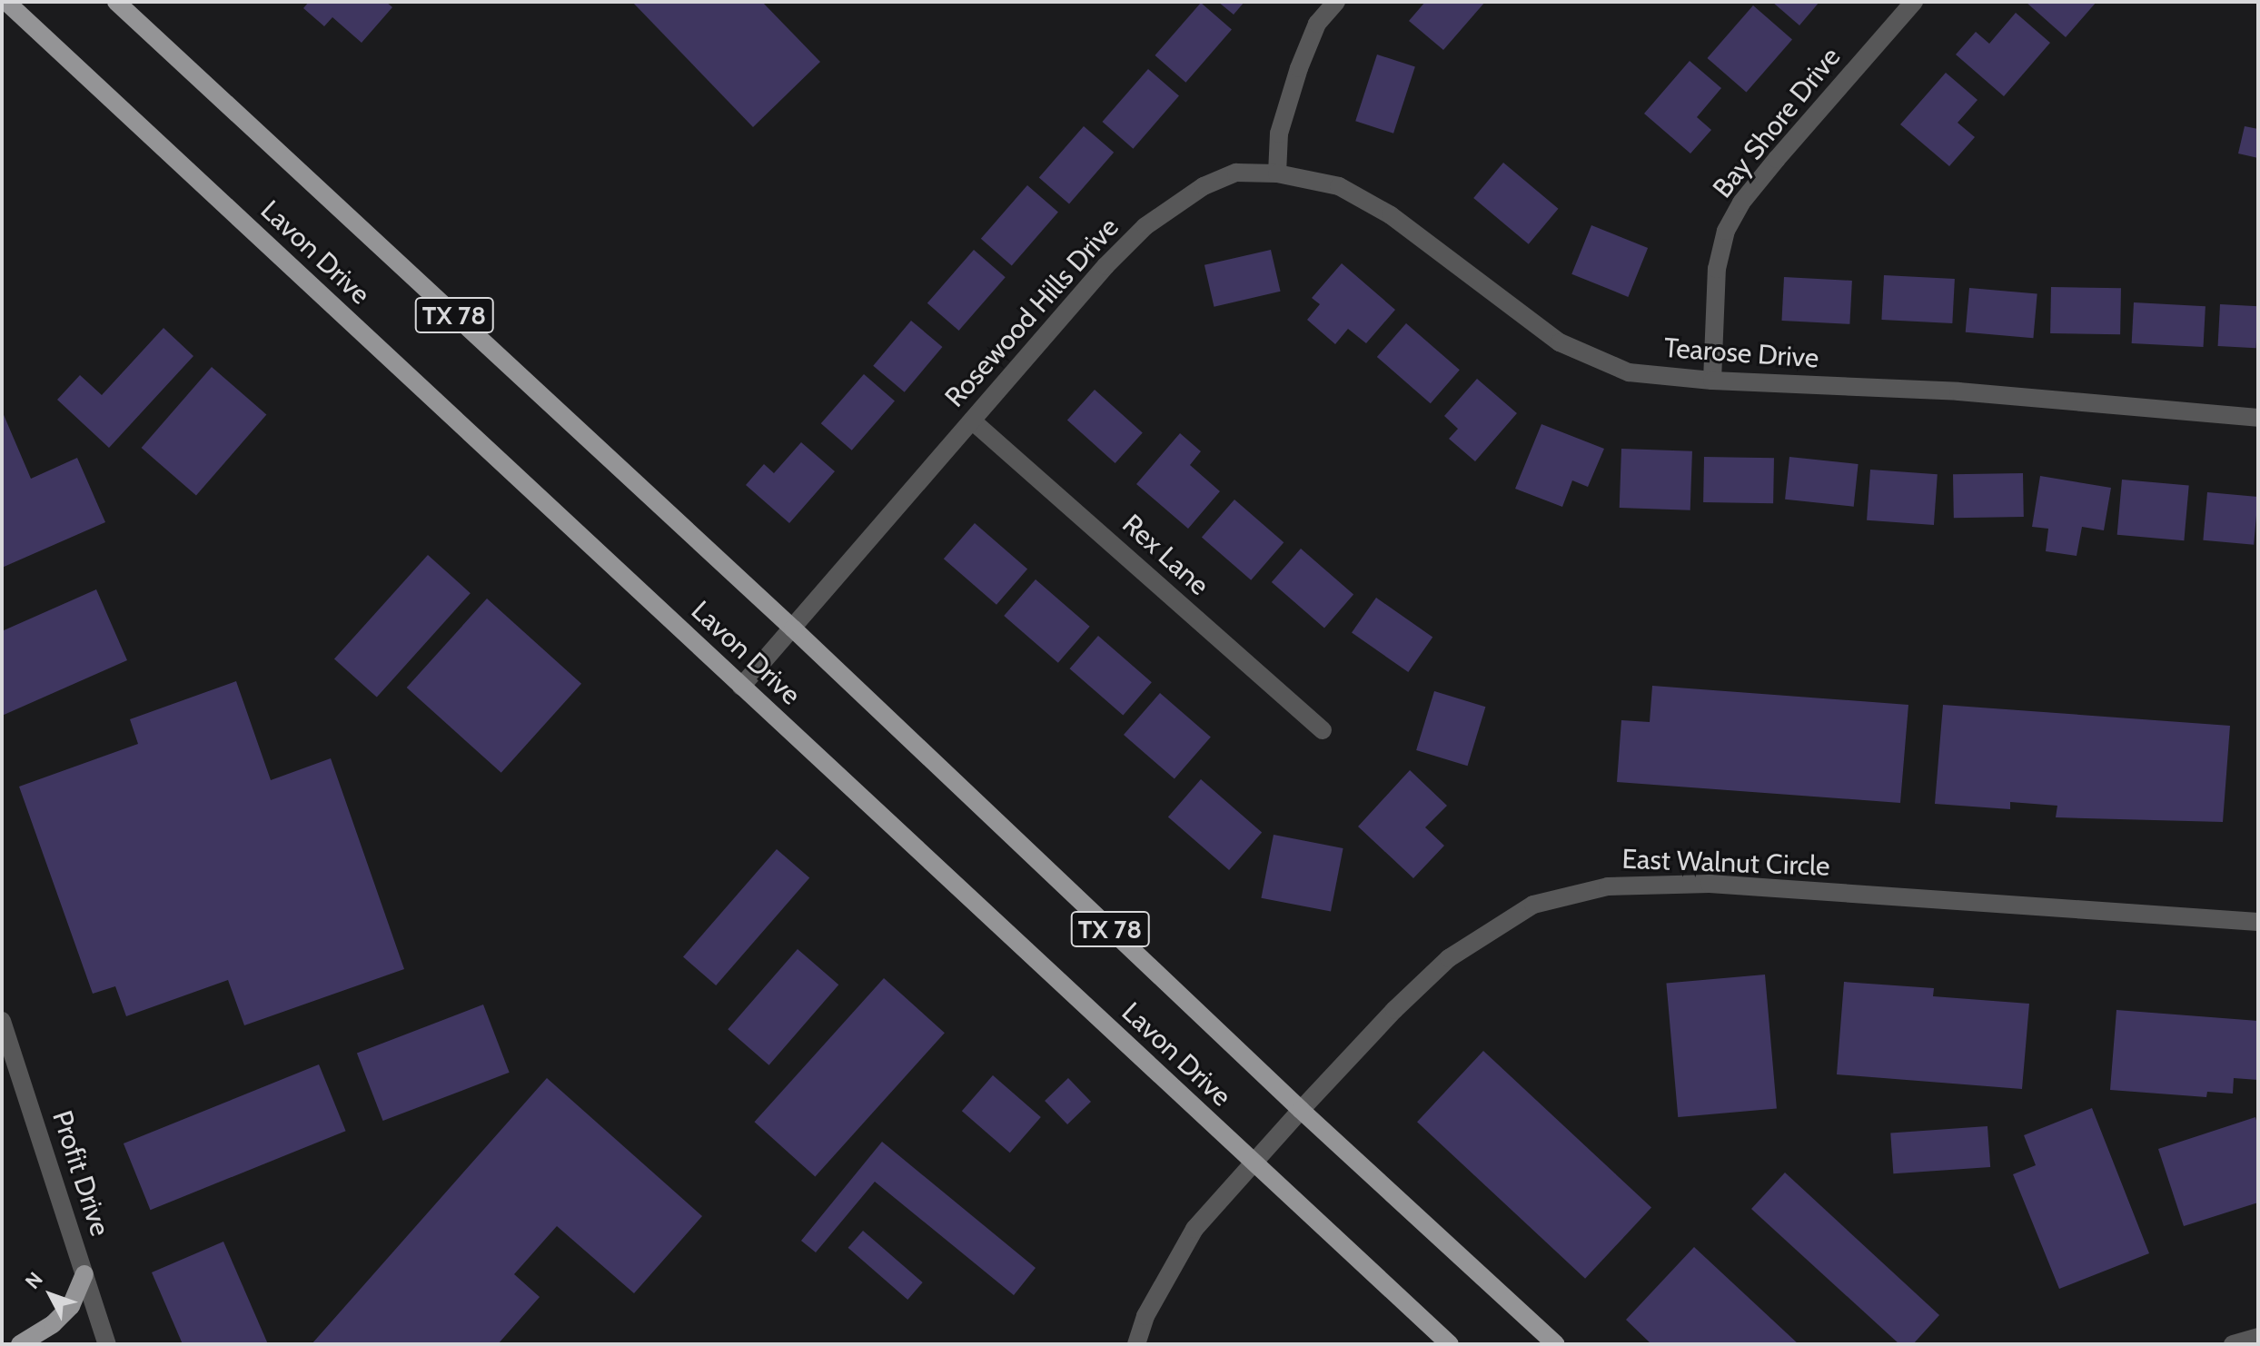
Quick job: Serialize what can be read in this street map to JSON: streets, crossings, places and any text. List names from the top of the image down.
{
  "streets": {
    "main road": ["Lavon Drive", "TX 78"],
    "street": [
      "Bay Shore Drive",
      "Rosewood Hills Drive",
      "Tearose Drive",
      "Rex Lane",
      "East Walnut Circle",
      "Profit Drive"
    ]
  },
  "crossings": [
    ["Bay Shore Drive", "Tearose Drive"],
    ["Lavon Drive", "Rosewood Hills Drive"],
    ["Lavon Drive", "East Walnut Circle"],
    ["Rosewood Hills Drive", "Tearose Drive"],
    ["Rosewood Hills Drive", "Rex Lane"]
  ],
  "north": "top left"
}
